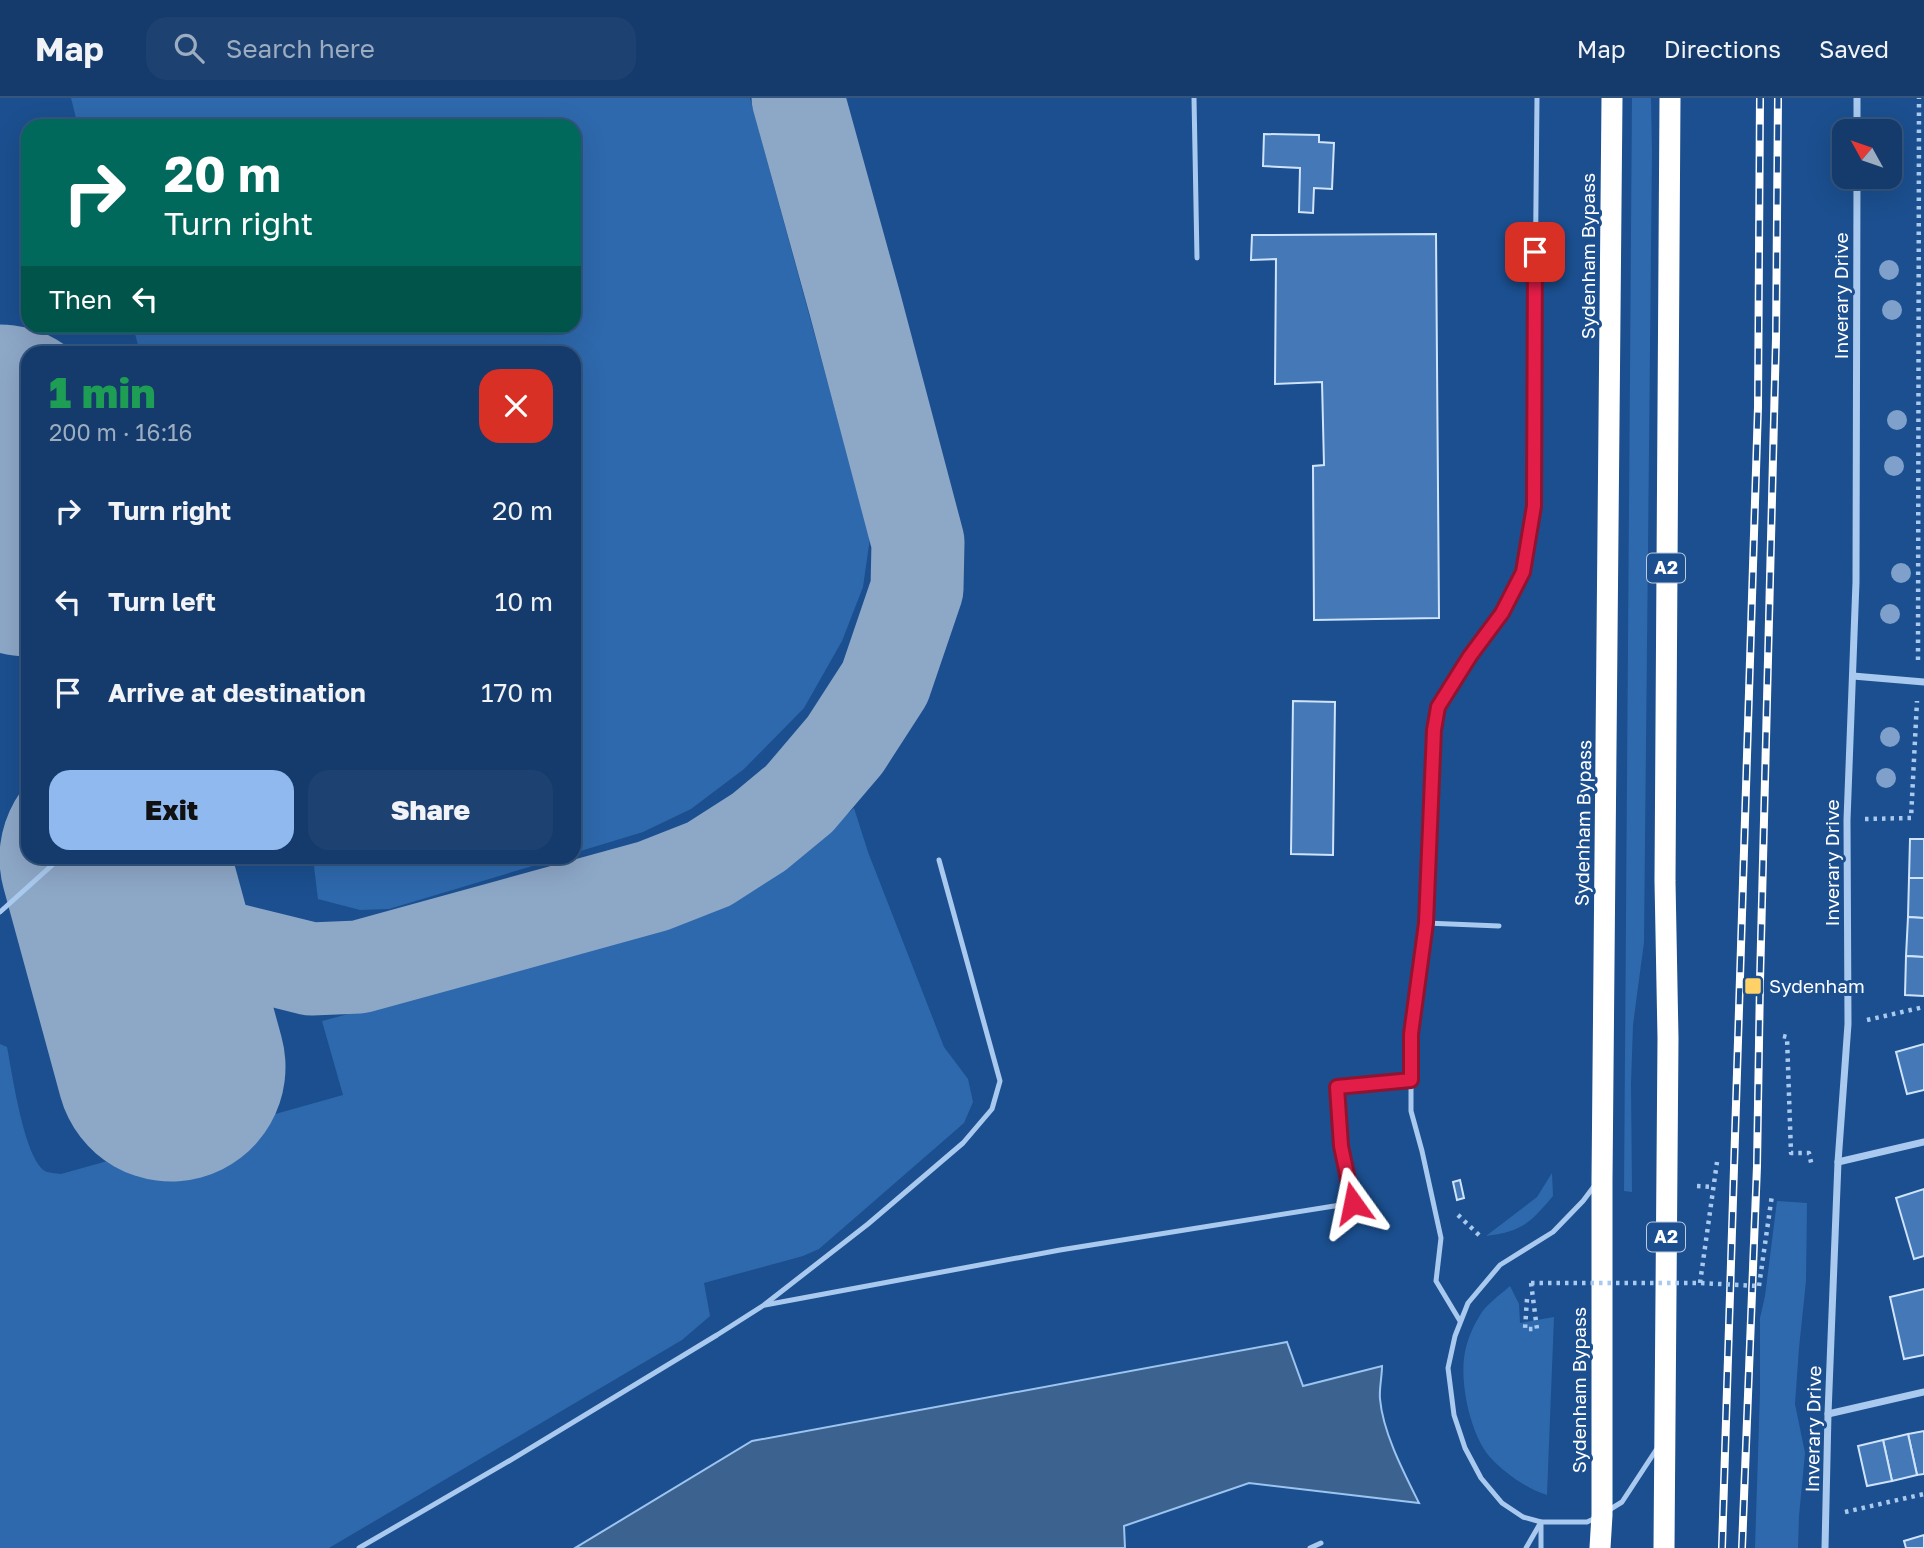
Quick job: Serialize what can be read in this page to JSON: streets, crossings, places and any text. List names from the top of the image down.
{
  "streets": {
    "highway": ["Sydenham Bypass", "A2"],
    "street": ["Inverary Drive"]
  },
  "places": {
    "transit": ["Sydenham"]
  },
  "north": "top left",
  "page": {
    "header": "Map",
    "search": "Search here",
    "nav": ["Map", "Directions", "Saved"],
    "turn": ["20 m", "Turn right"],
    "then": "Then",
    "heading": ["1 min", "200 m · 16:16"],
    "list": [
      {
        "name": "Turn right",
        "value": "20 m"
      },
      {
        "name": "Turn left",
        "value": "10 m"
      },
      {
        "name": "Arrive at destination",
        "value": "170 m"
      }
    ],
    "buttons": ["Exit", "Share"]
  }
}
